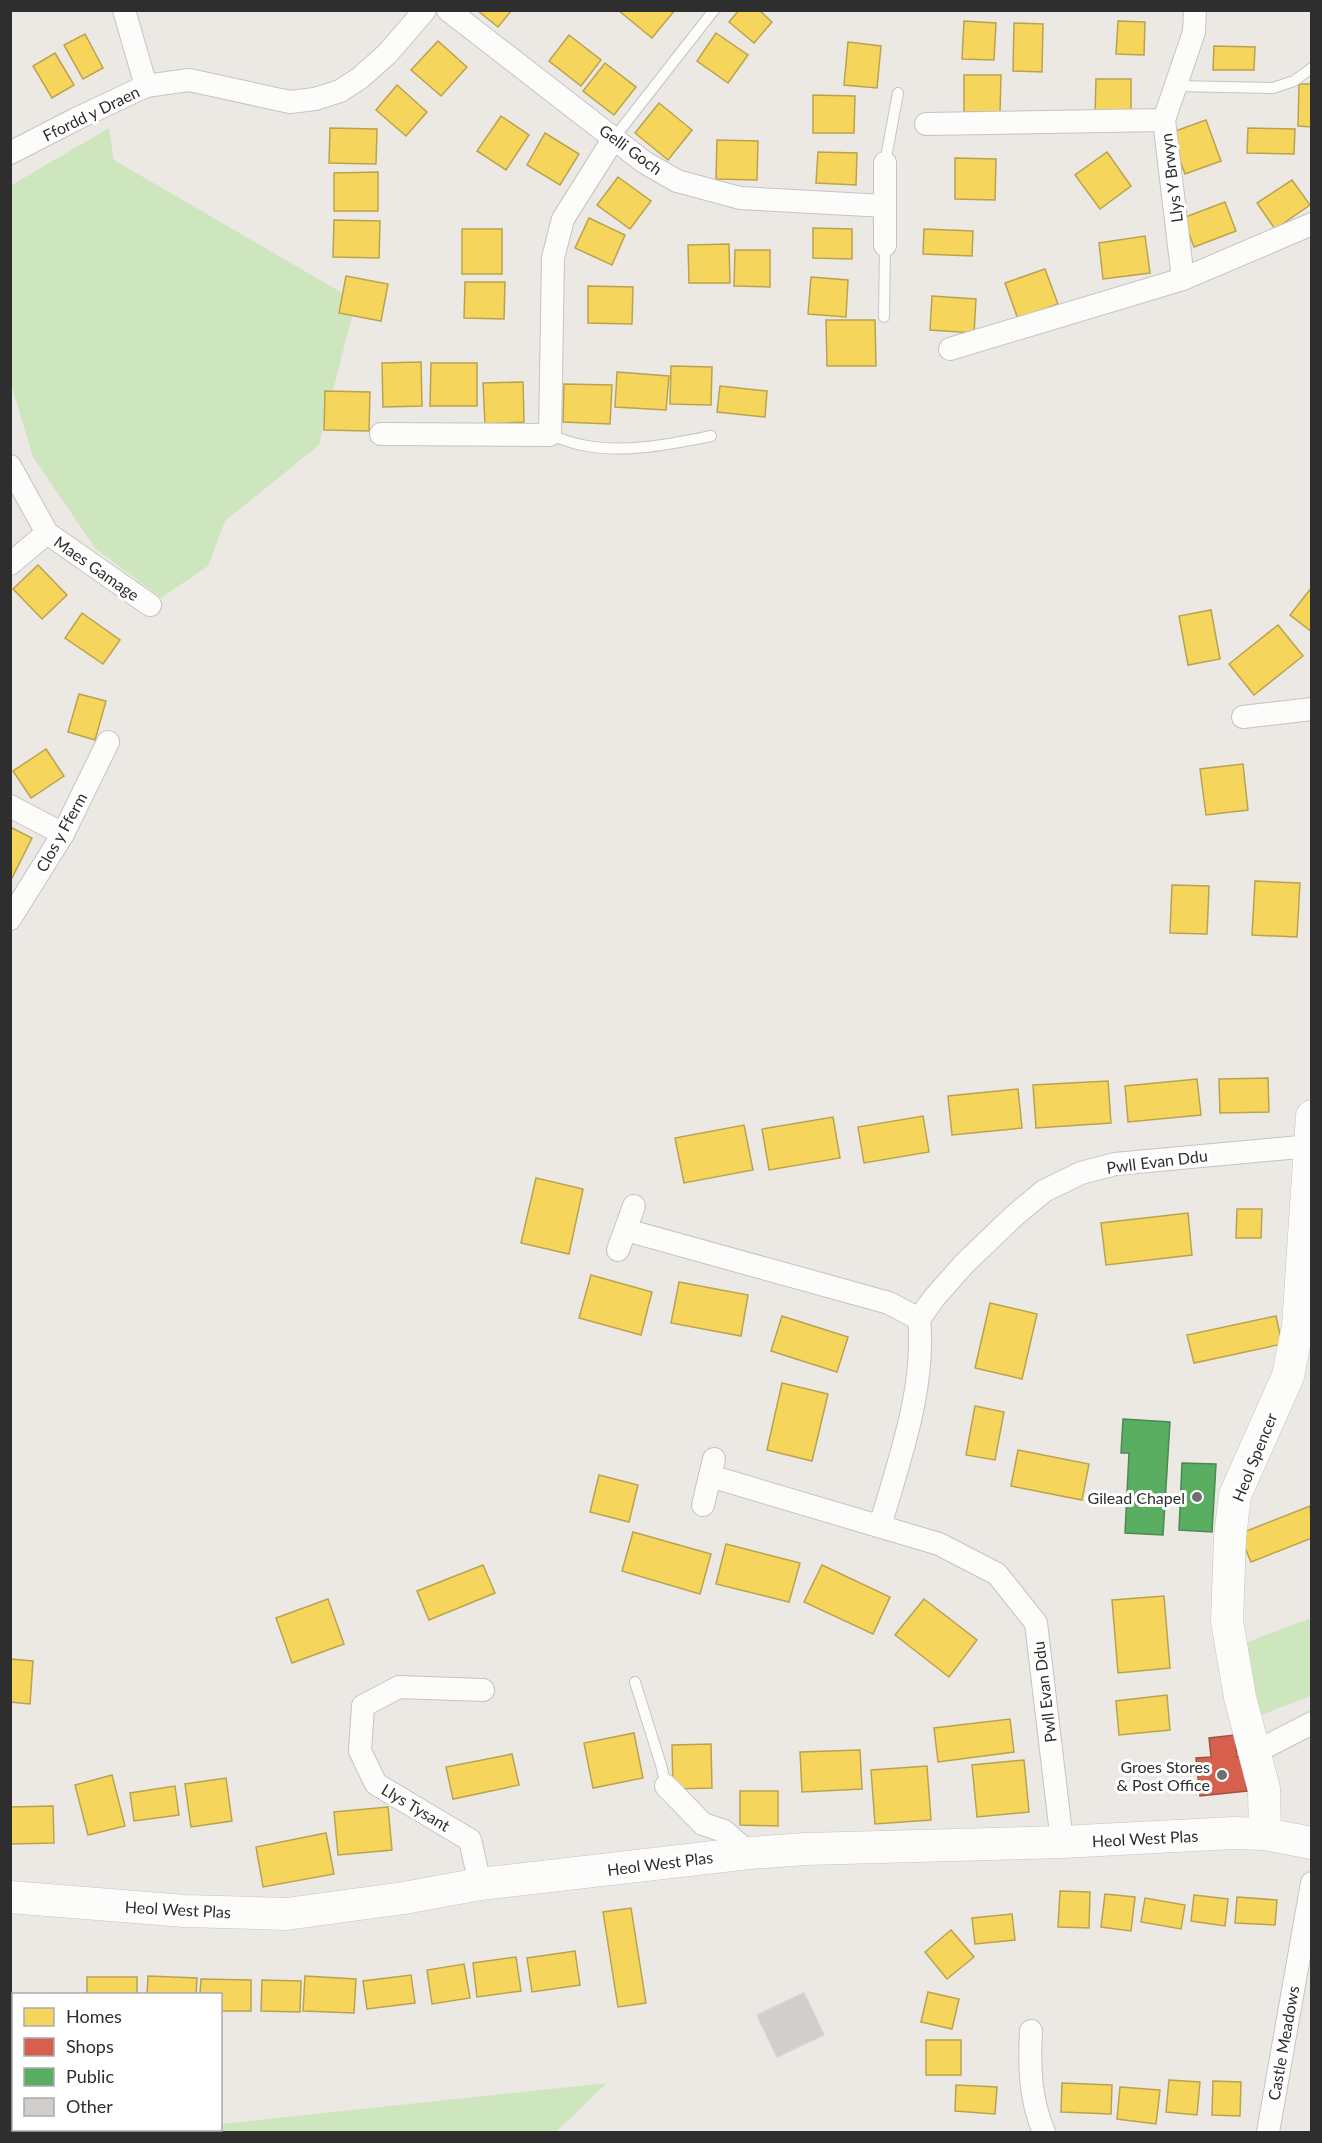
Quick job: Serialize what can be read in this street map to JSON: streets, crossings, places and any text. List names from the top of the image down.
{
  "streets": {
    "street": [
      "Ffordd y Draen",
      "Gelli Goch",
      "Llys Y Brwyn",
      "Maes Gamage",
      "Clos y Fferm",
      "Pwll Evan Ddu",
      "Heol Spencer",
      "Llys Tysant",
      "Heol West Plas",
      "Castle Meadows"
    ]
  },
  "crossings": [
    ["Pwll Evan Ddu", "Heol Spencer"],
    ["Pwll Evan Ddu", "Heol West Plas"],
    ["Heol Spencer", "Heol West Plas"],
    ["Llys Tysant", "Heol West Plas"]
  ],
  "places": ["Gilead Chapel", "Groes Stores & Post Office"],
  "legend": [
    "Homes",
    "Shops",
    "Public",
    "Other"
  ]
}
